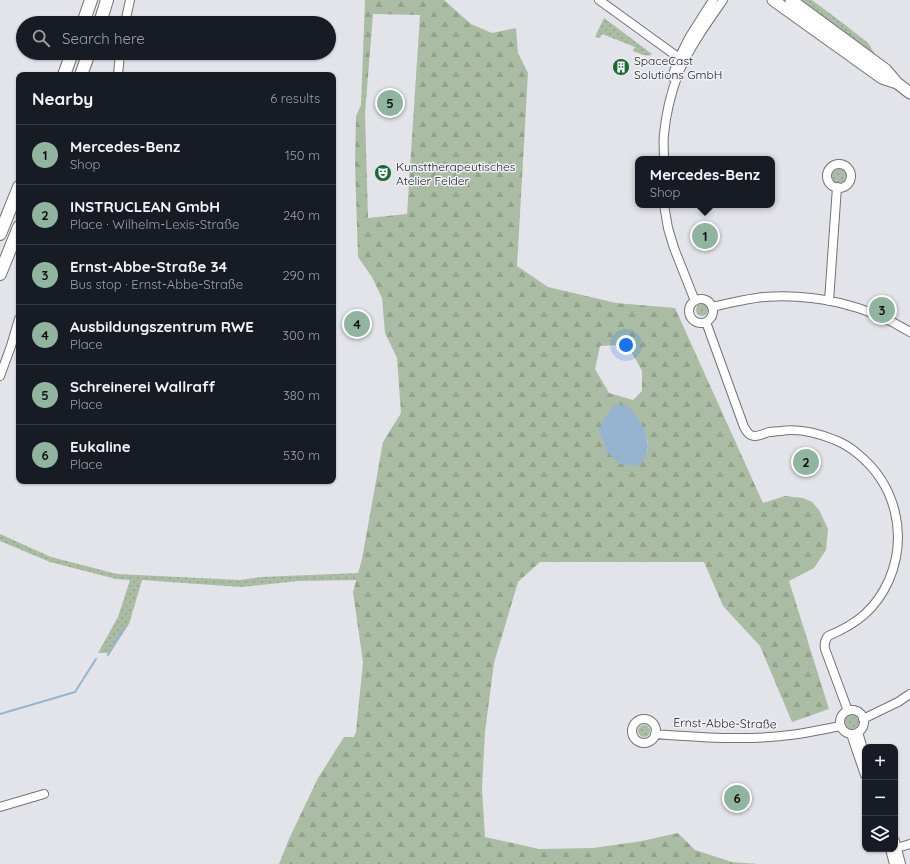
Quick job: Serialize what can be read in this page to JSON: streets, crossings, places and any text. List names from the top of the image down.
{
  "streets": {
    "street": ["Ernst-Abbe-Straße"]
  },
  "places": {
    "building": ["SpaceCast Solutions GmbH"],
    "theatre": ["Kunsttherapeutisches Atelier Felder"]
  },
  "page": {
    "search": "Search here",
    "heading": ["Nearby", "6 results"],
    "pins": [
      "5",
      "1",
      "3",
      "4",
      "2",
      "6"
    ],
    "list": [
      {
        "mark": "1",
        "name": "Mercedes-Benz",
        "note": "Shop",
        "value": "150 m"
      },
      {
        "mark": "2",
        "name": "INSTRUCLEAN GmbH",
        "note": "Place · Wilhelm-Lexis-Straße",
        "value": "240 m"
      },
      {
        "mark": "3",
        "name": "Ernst-Abbe-Straße 34",
        "note": "Bus stop · Ernst-Abbe-Straße",
        "value": "290 m"
      },
      {
        "mark": "4",
        "name": "Ausbildungszentrum RWE",
        "note": "Place",
        "value": "300 m"
      },
      {
        "mark": "5",
        "name": "Schreinerei Wallraff",
        "note": "Place",
        "value": "380 m"
      },
      {
        "mark": "6",
        "name": "Eukaline",
        "note": "Place",
        "value": "530 m"
      }
    ],
    "popup": ["Mercedes-Benz", "Shop"],
    "map_buttons": ["+", "−"]
  }
}
